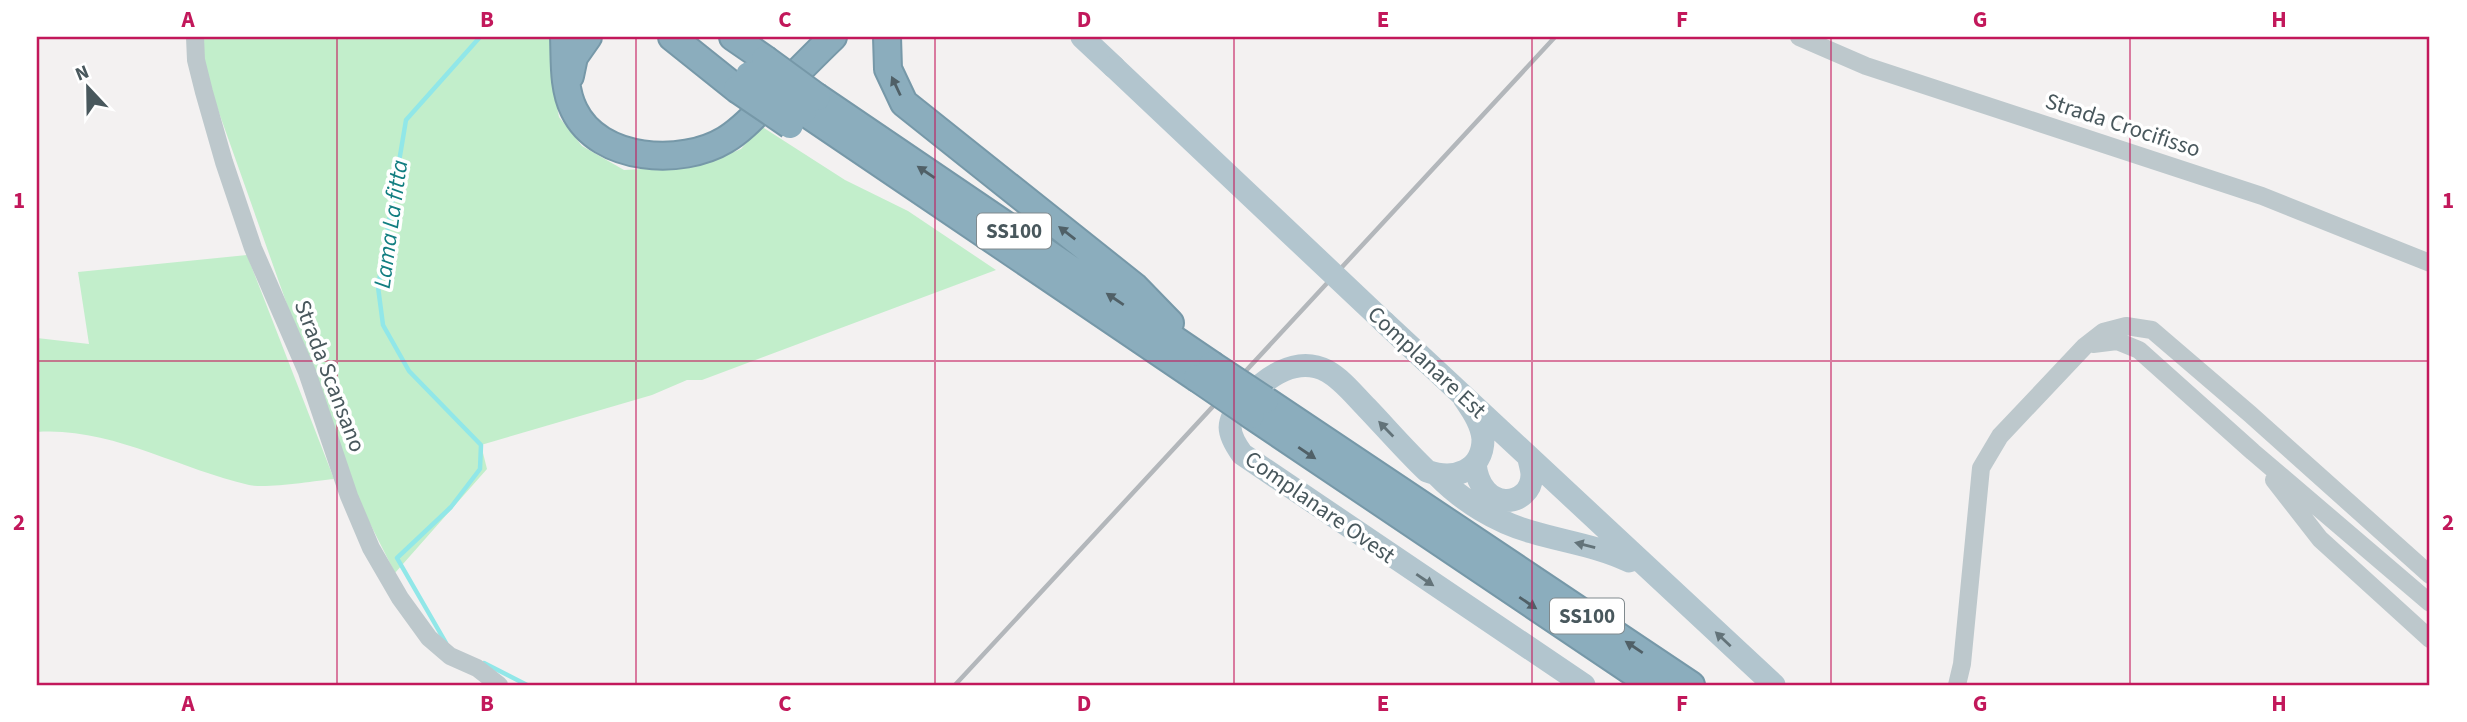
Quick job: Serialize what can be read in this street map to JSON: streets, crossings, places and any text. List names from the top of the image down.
{
  "streets": {
    "highway": ["SS100"],
    "main road": ["Complanare Est", "Complanare Ovest"],
    "street": ["Strada Crocifisso", "Strada Scansano"]
  },
  "crossings": [
    ["Complanare Est", "Complanare Ovest"]
  ],
  "water": ["Lama La fitta"],
  "north": "top",
  "grid": {
    "columns": [
      "A",
      "B",
      "C",
      "D",
      "E",
      "F",
      "G",
      "H"
    ],
    "rows": ["1", "2"]
  }
}
